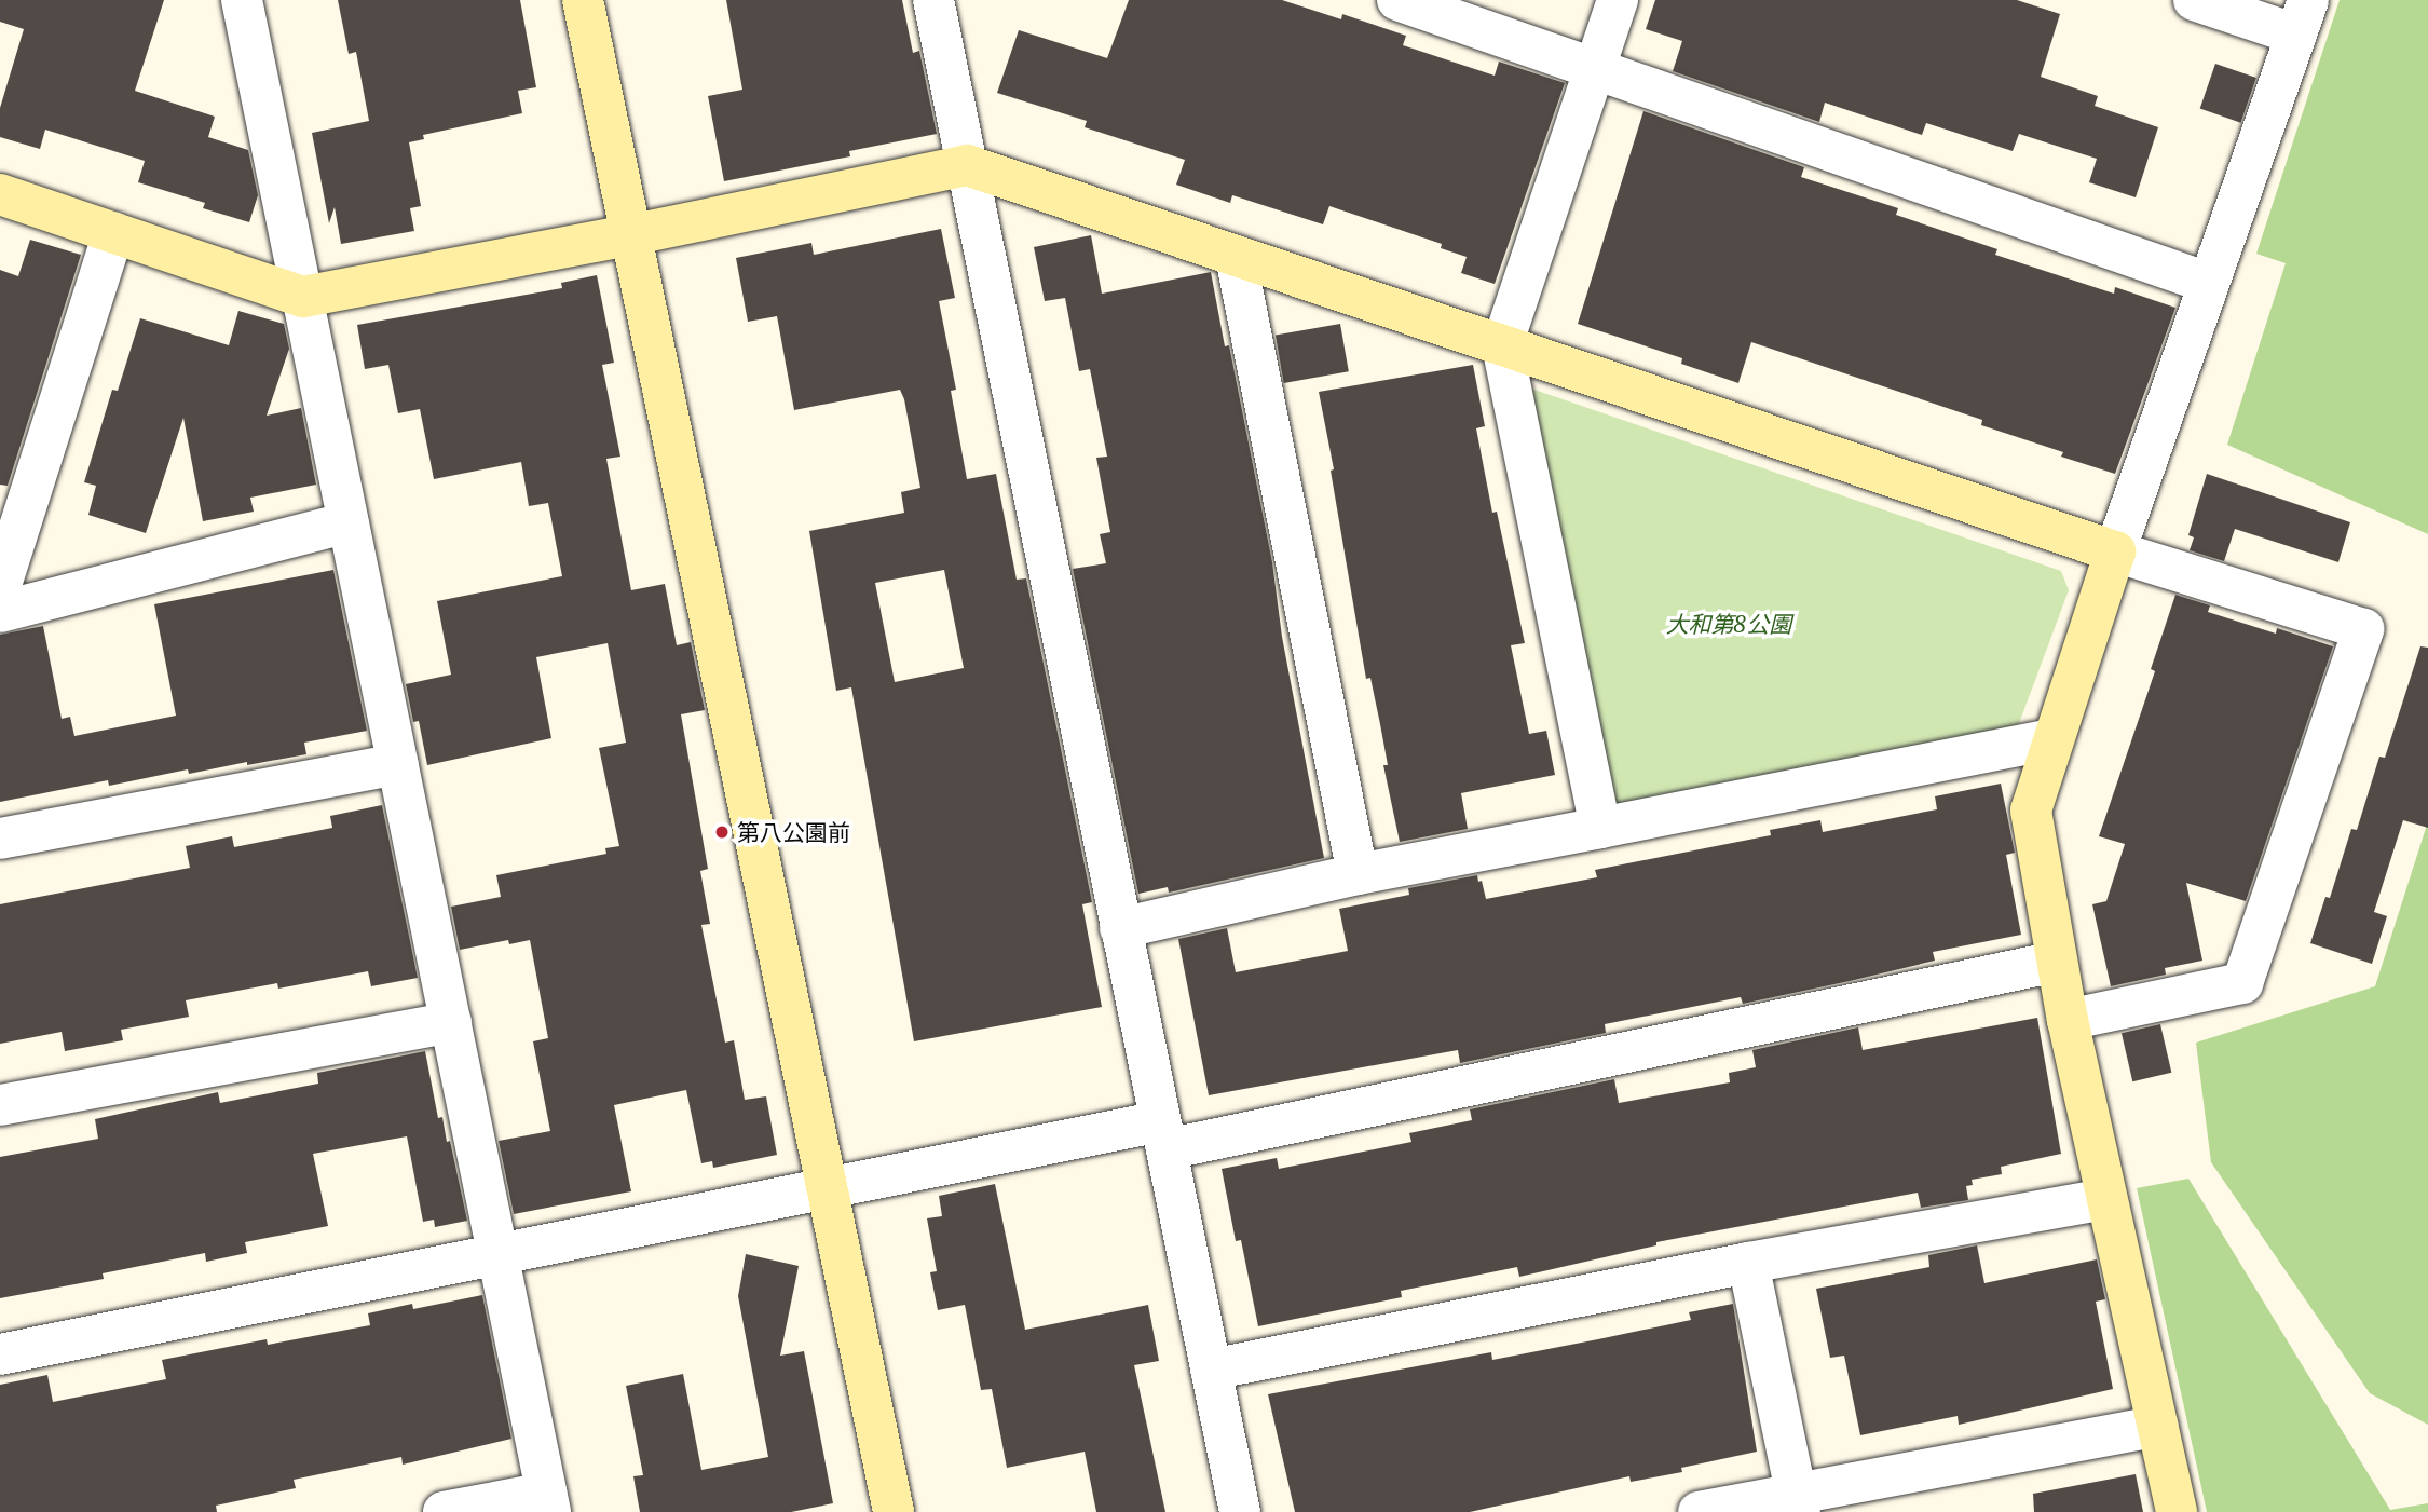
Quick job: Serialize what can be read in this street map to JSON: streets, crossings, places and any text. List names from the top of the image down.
{
  "parks": ["大和第8公園"],
  "places": ["第八公園前"]
}
